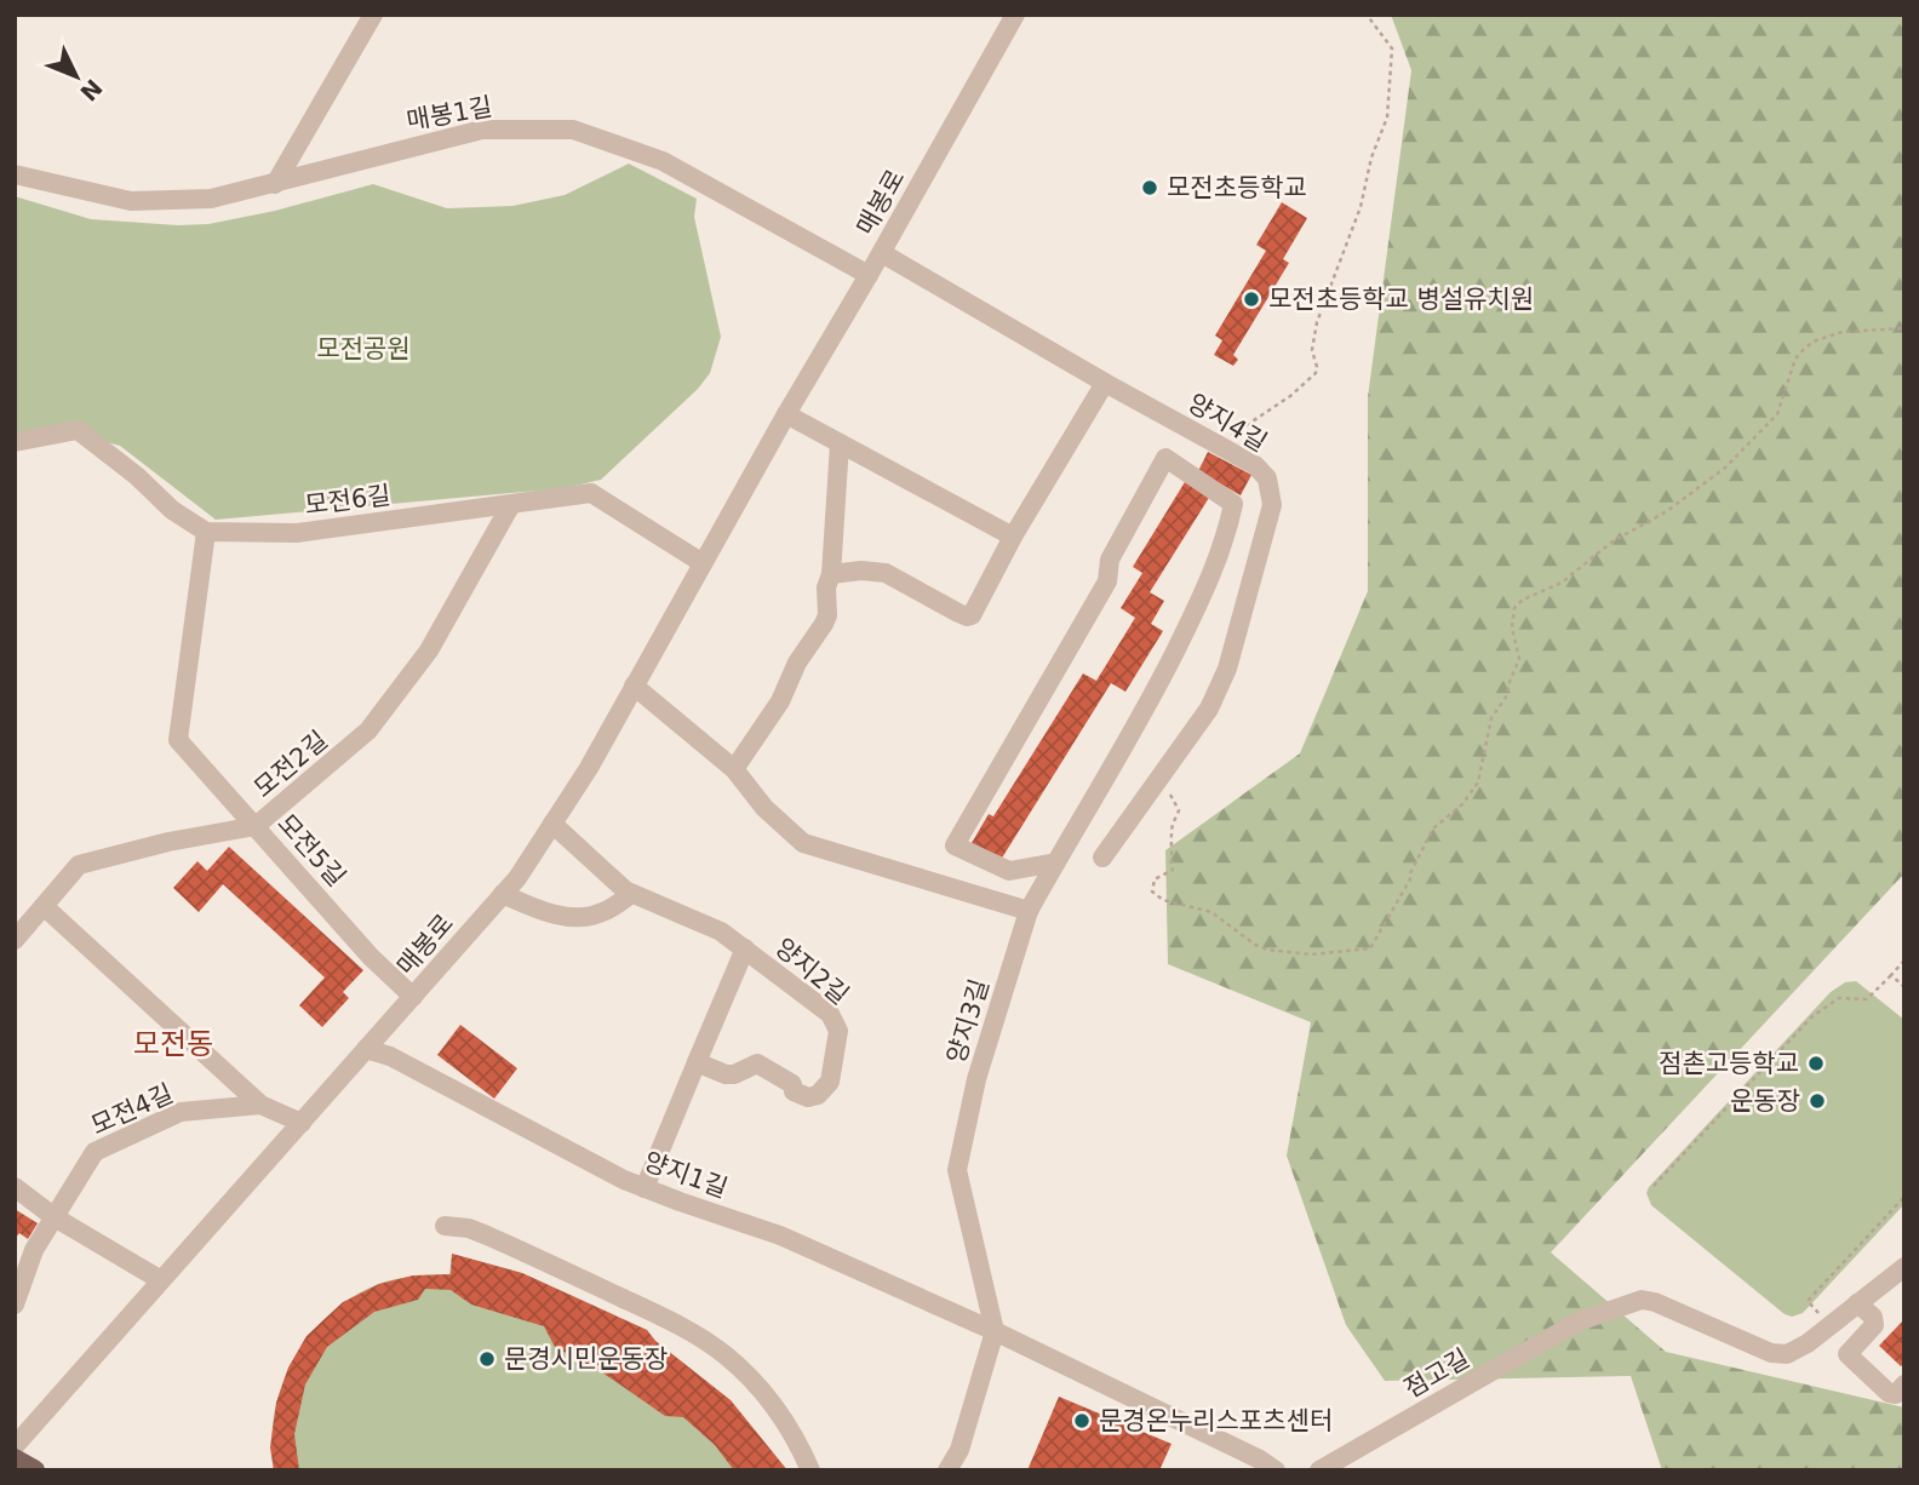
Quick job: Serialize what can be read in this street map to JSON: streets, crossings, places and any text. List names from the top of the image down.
{
  "streets": {
    "street": [
      "매봉1길",
      "매봉로",
      "양지4길",
      "모전6길",
      "모전2길",
      "모전5길",
      "양지2길",
      "양지3길",
      "모전4길",
      "양지1길",
      "점고길"
    ]
  },
  "crossings": [
    ["매봉1길", "매봉로"],
    ["매봉로", "양지4길"],
    ["매봉로", "모전6길"],
    ["매봉로", "모전5길"],
    ["매봉로", "양지2길"],
    ["매봉로", "양지1길"],
    ["모전6길", "모전2길"],
    ["모전6길", "모전5길"],
    ["모전2길", "모전5길"],
    ["양지2길", "양지1길"],
    ["양지3길", "양지1길"]
  ],
  "districts": ["모전동"],
  "parks": ["모전공원"],
  "places": [
    "모전초등학교",
    "모전초등학교 병설유치원",
    "점촌고등학교",
    "운동장",
    "문경시민운동장",
    "문경온누리스포츠센터"
  ],
  "north": "bottom right"
}
